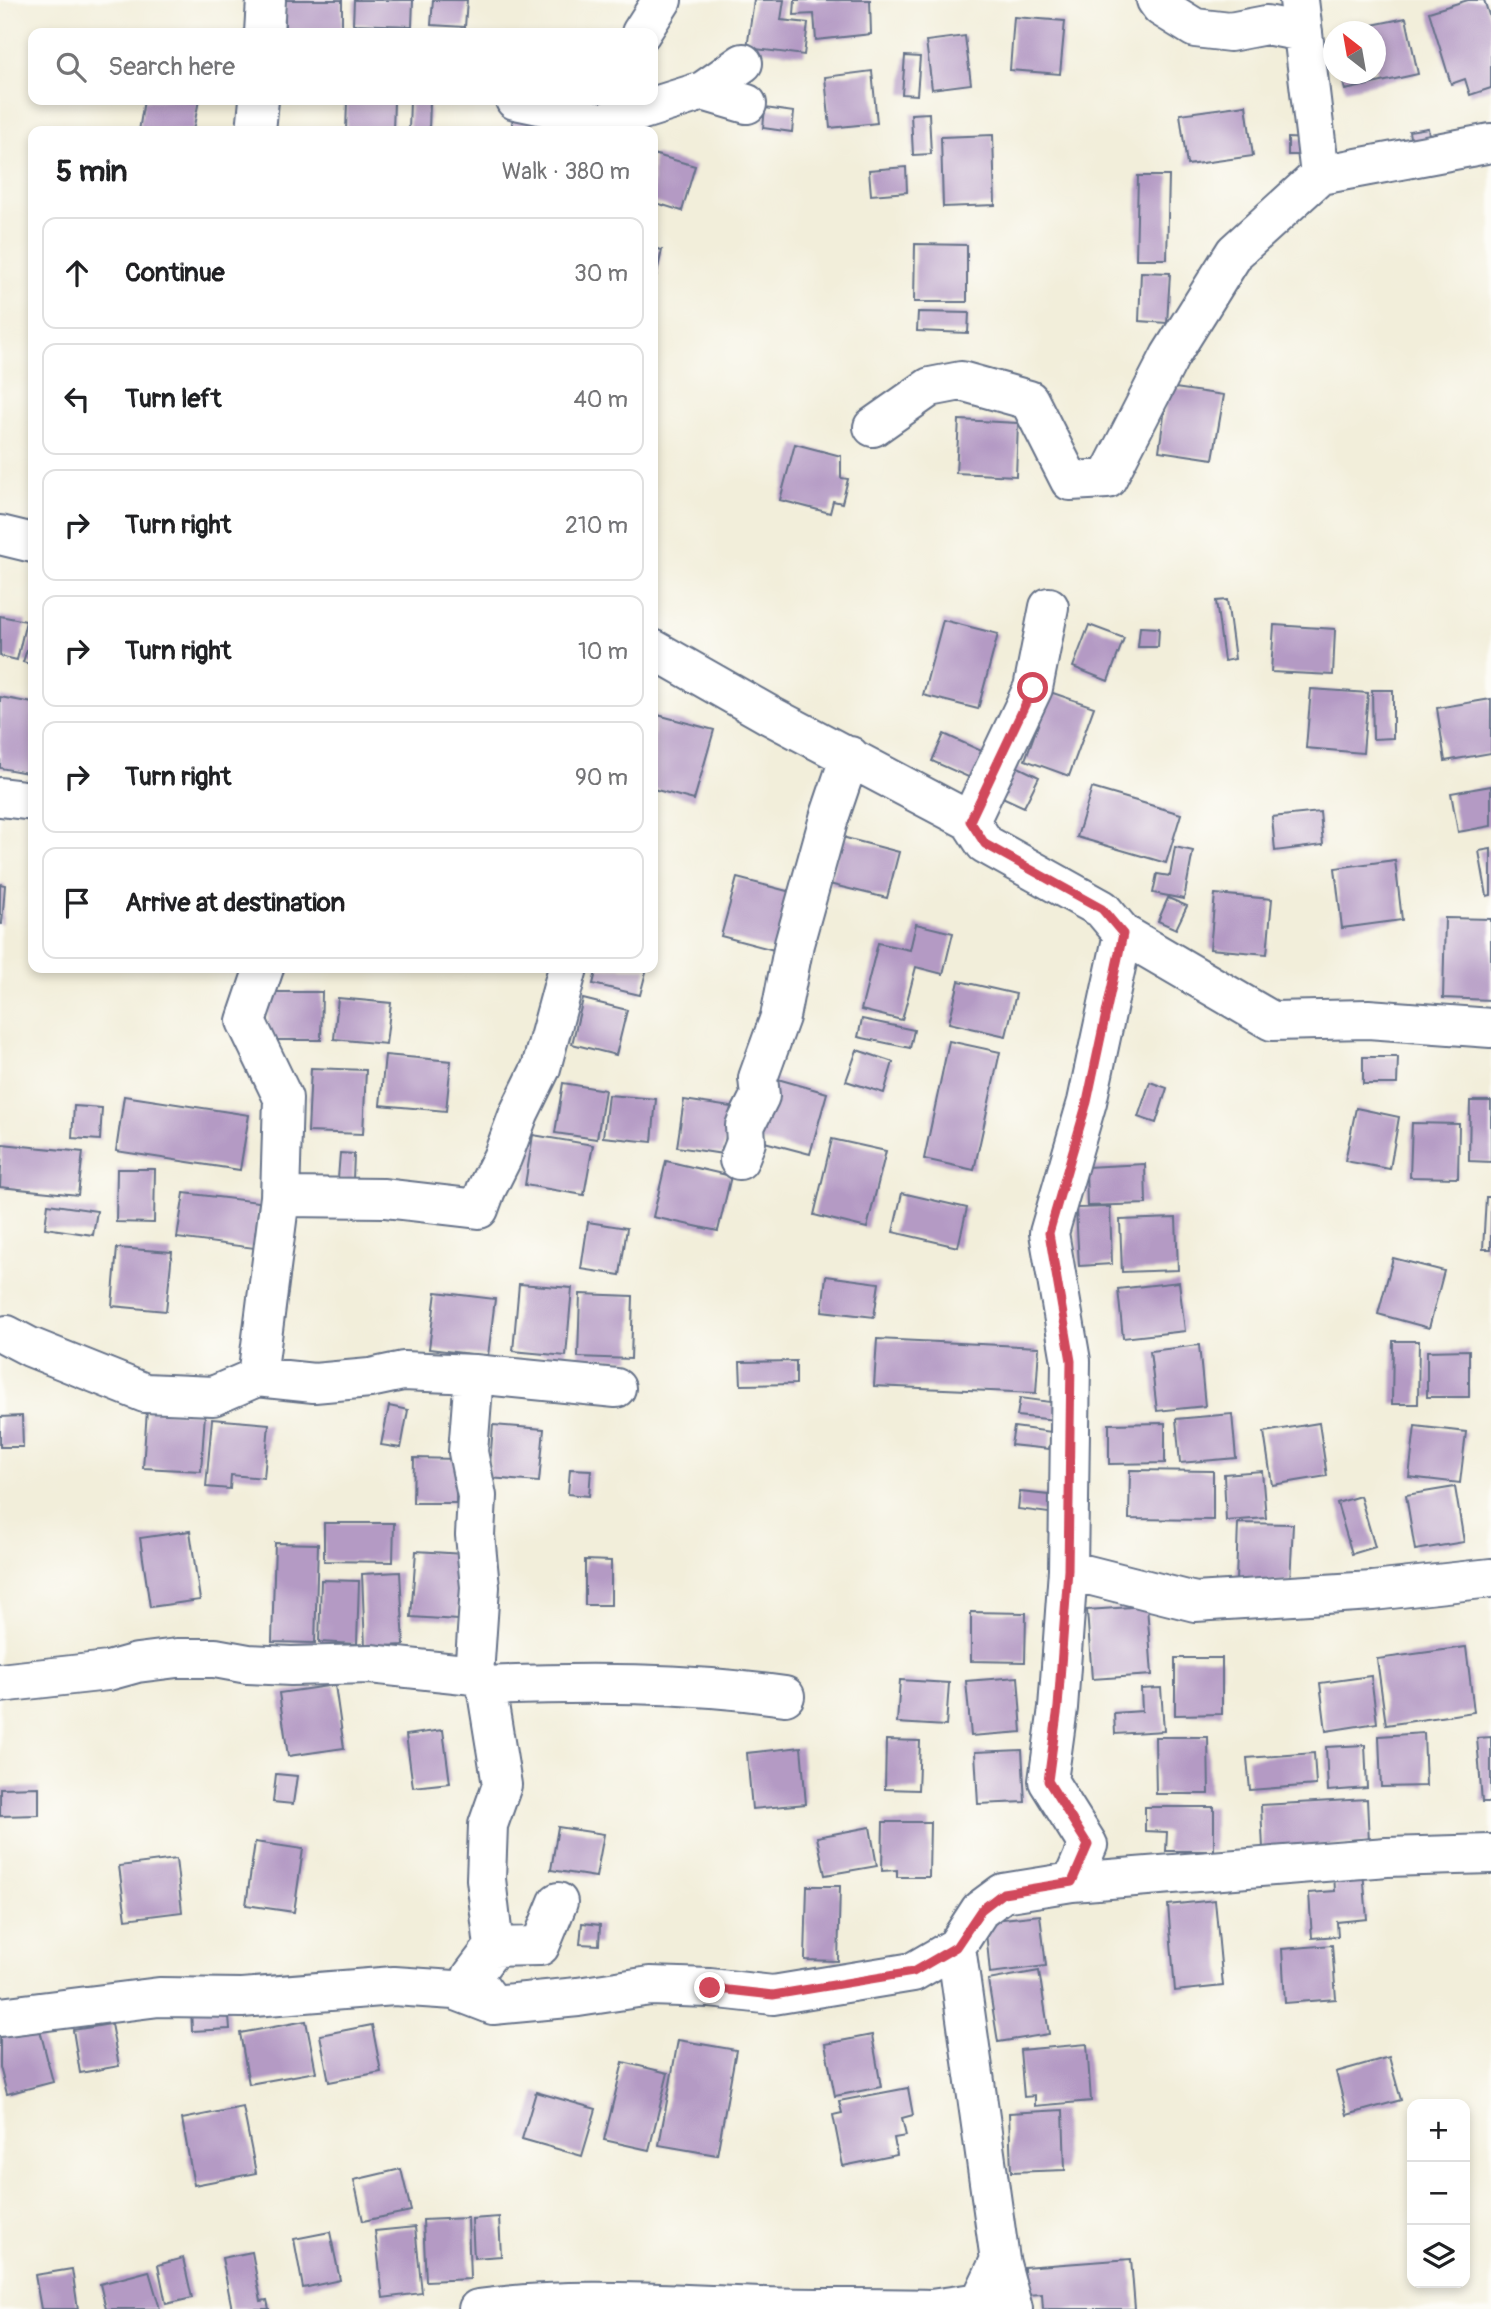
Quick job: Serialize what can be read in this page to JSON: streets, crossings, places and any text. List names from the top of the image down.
{
  "north": "top left",
  "page": {
    "search": "Search here",
    "heading": ["5 min", "Walk · 380 m"],
    "list": [
      ["Continue", "30 m"],
      ["Turn left", "40 m"],
      ["Turn right", "210 m"],
      ["Turn right", "10 m"],
      ["Turn right", "90 m"],
      "Arrive at destination"
    ],
    "map_buttons": ["+", "−"]
  }
}
